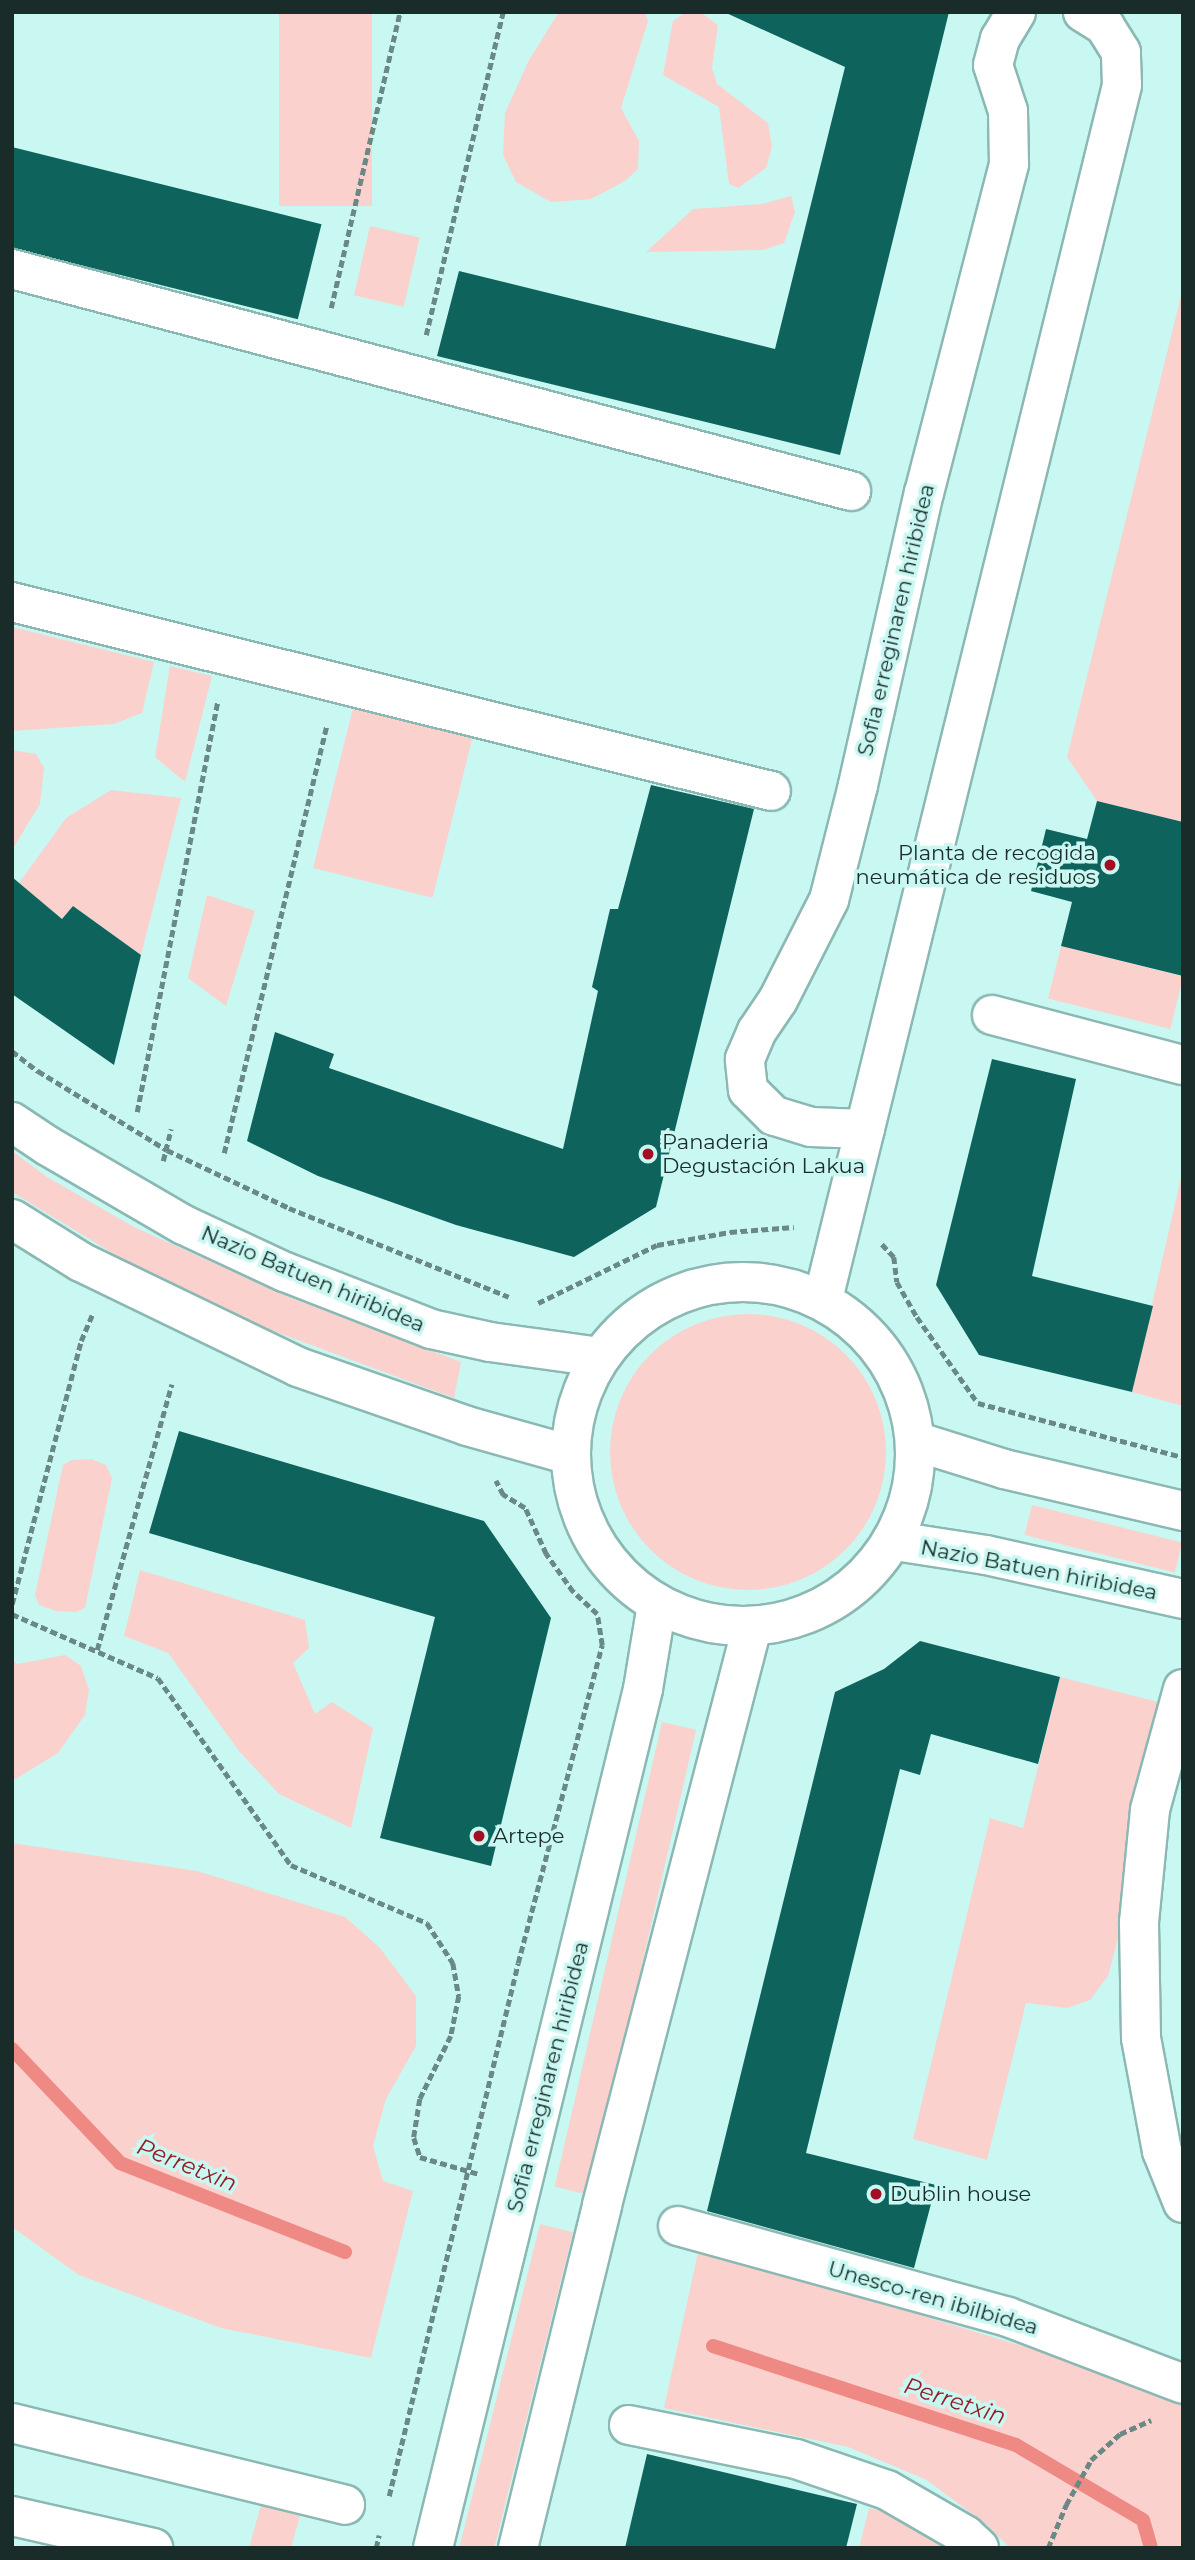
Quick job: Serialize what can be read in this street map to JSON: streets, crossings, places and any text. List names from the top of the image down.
{
  "streets": {
    "street": ["Sofia erreginaren hiribidea", "Nazio Batuen hiribidea", "Unesco-ren ibilbidea"]
  },
  "water": ["Perretxin"],
  "places": [
    "Planta de recogida neumática de residuos",
    "Panaderia Degustación Lakua",
    "Artepe",
    "Dublin house"
  ]
}
